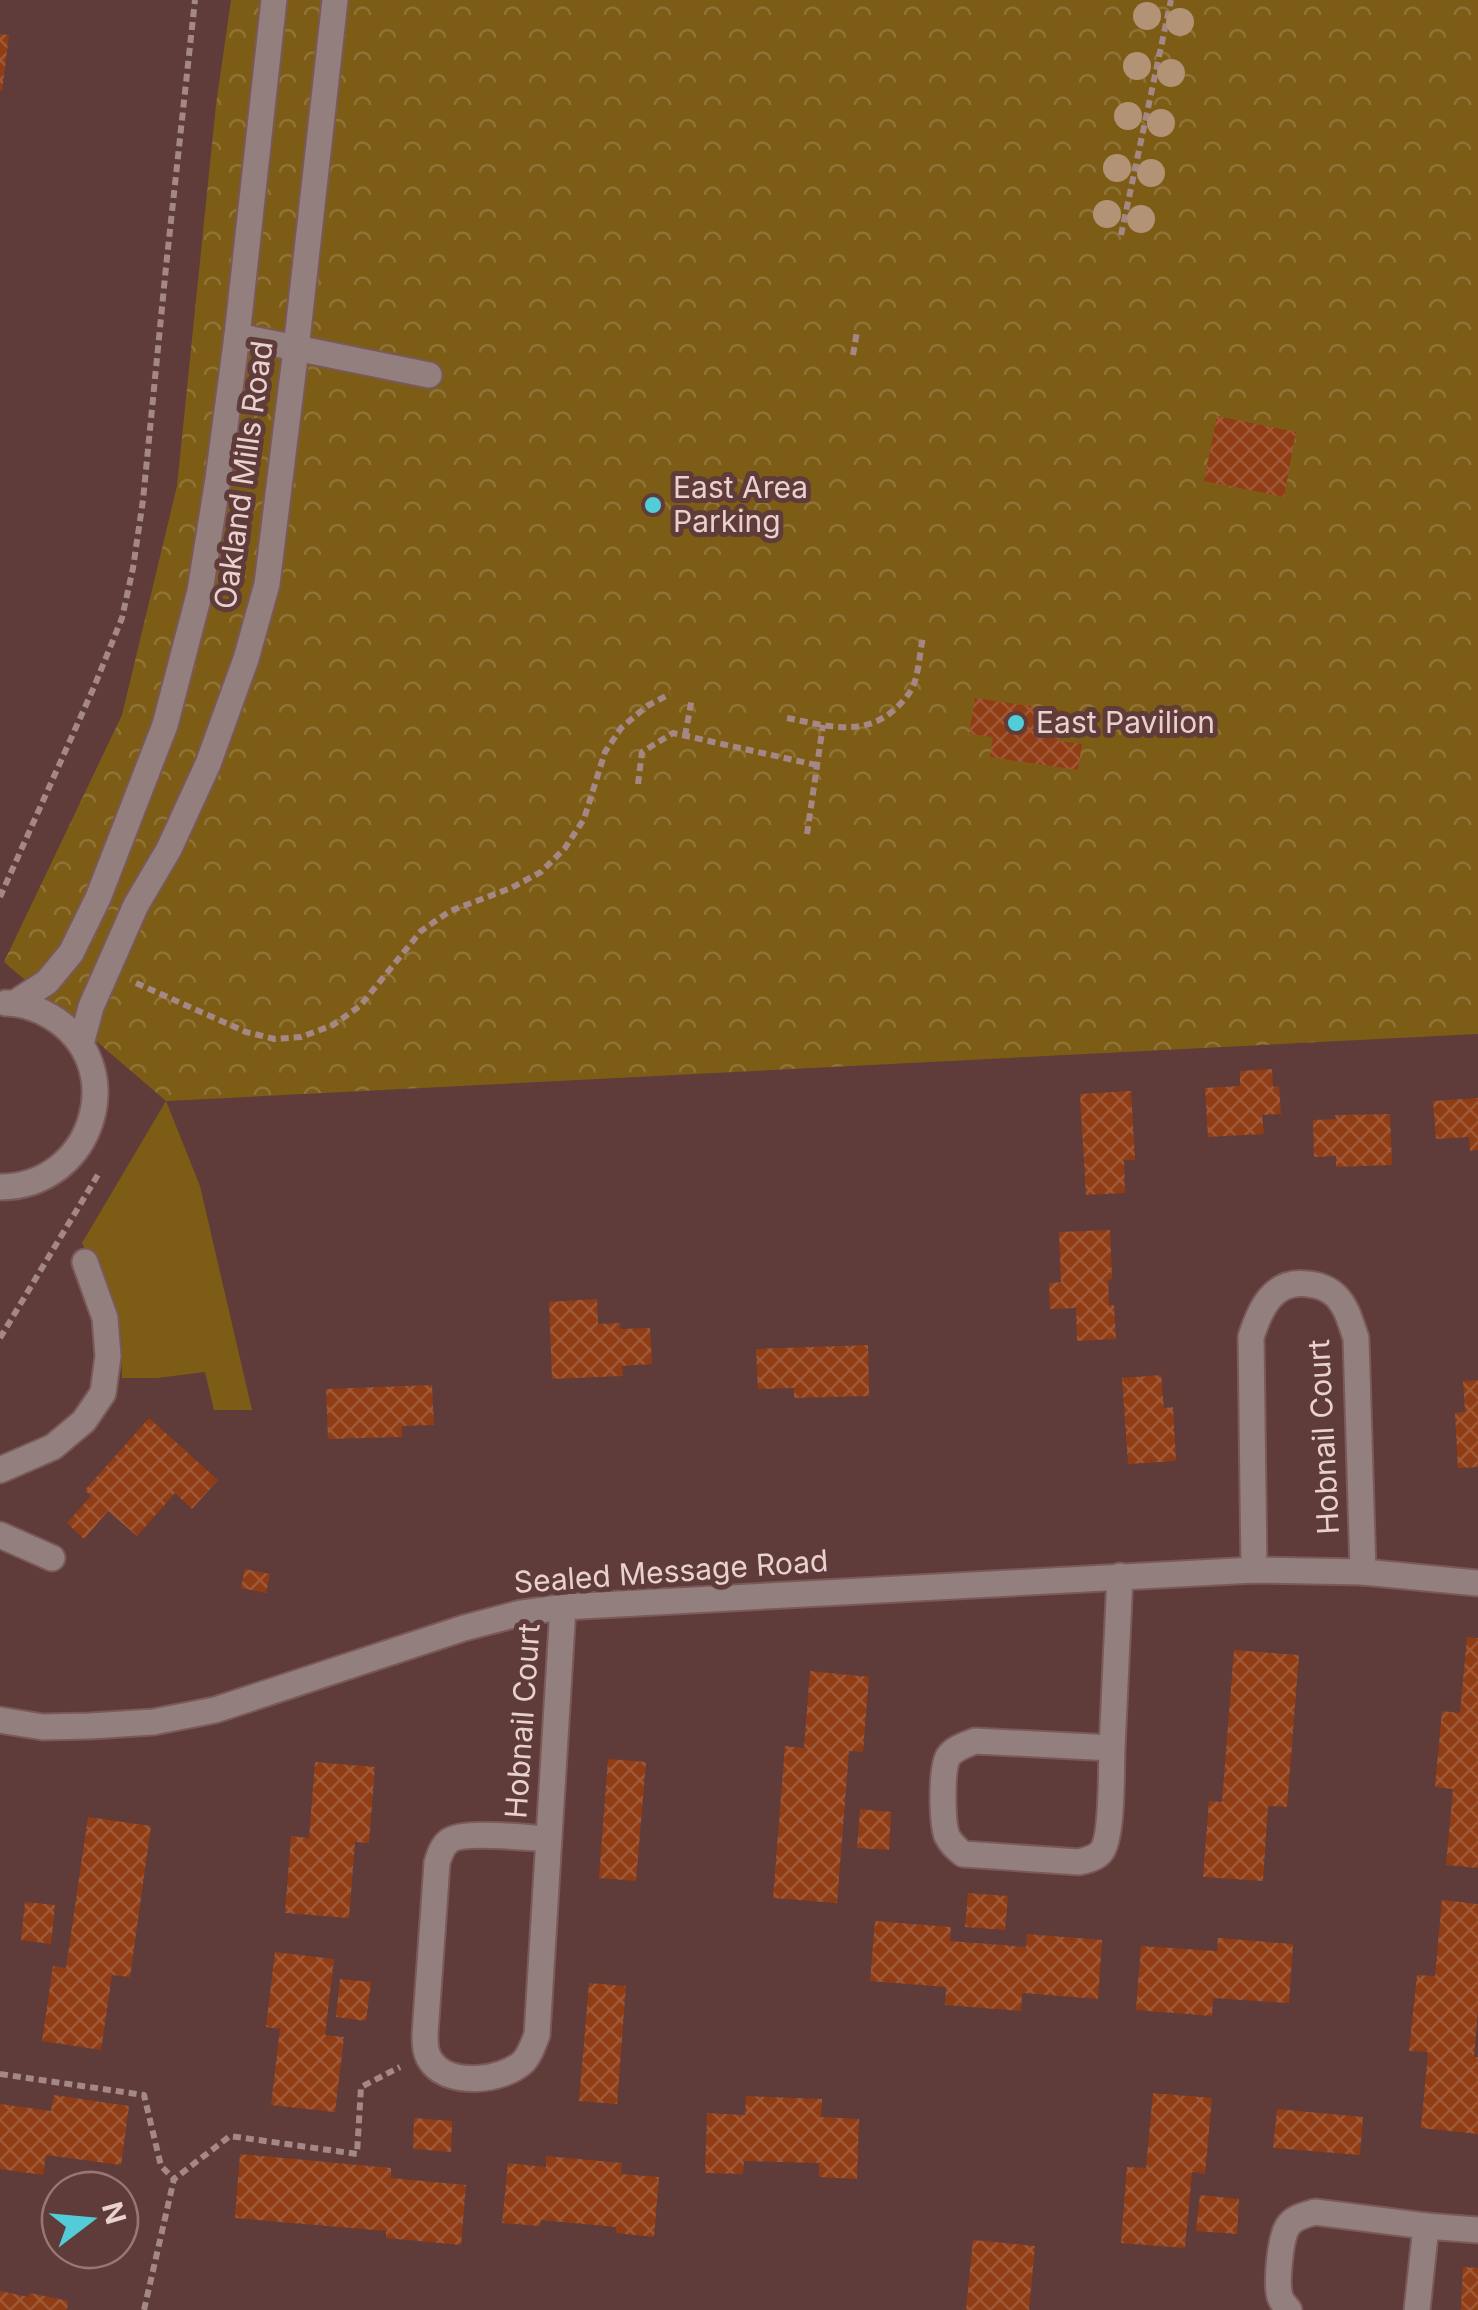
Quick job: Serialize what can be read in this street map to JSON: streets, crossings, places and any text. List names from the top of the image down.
{
  "streets": {
    "street": ["Oakland Mills Road", "Hobnail Court", "Sealed Message Road"]
  },
  "crossings": [
    ["Hobnail Court", "Sealed Message Road"]
  ],
  "places": ["East Area Parking", "East Pavilion"],
  "north": "right"
}
